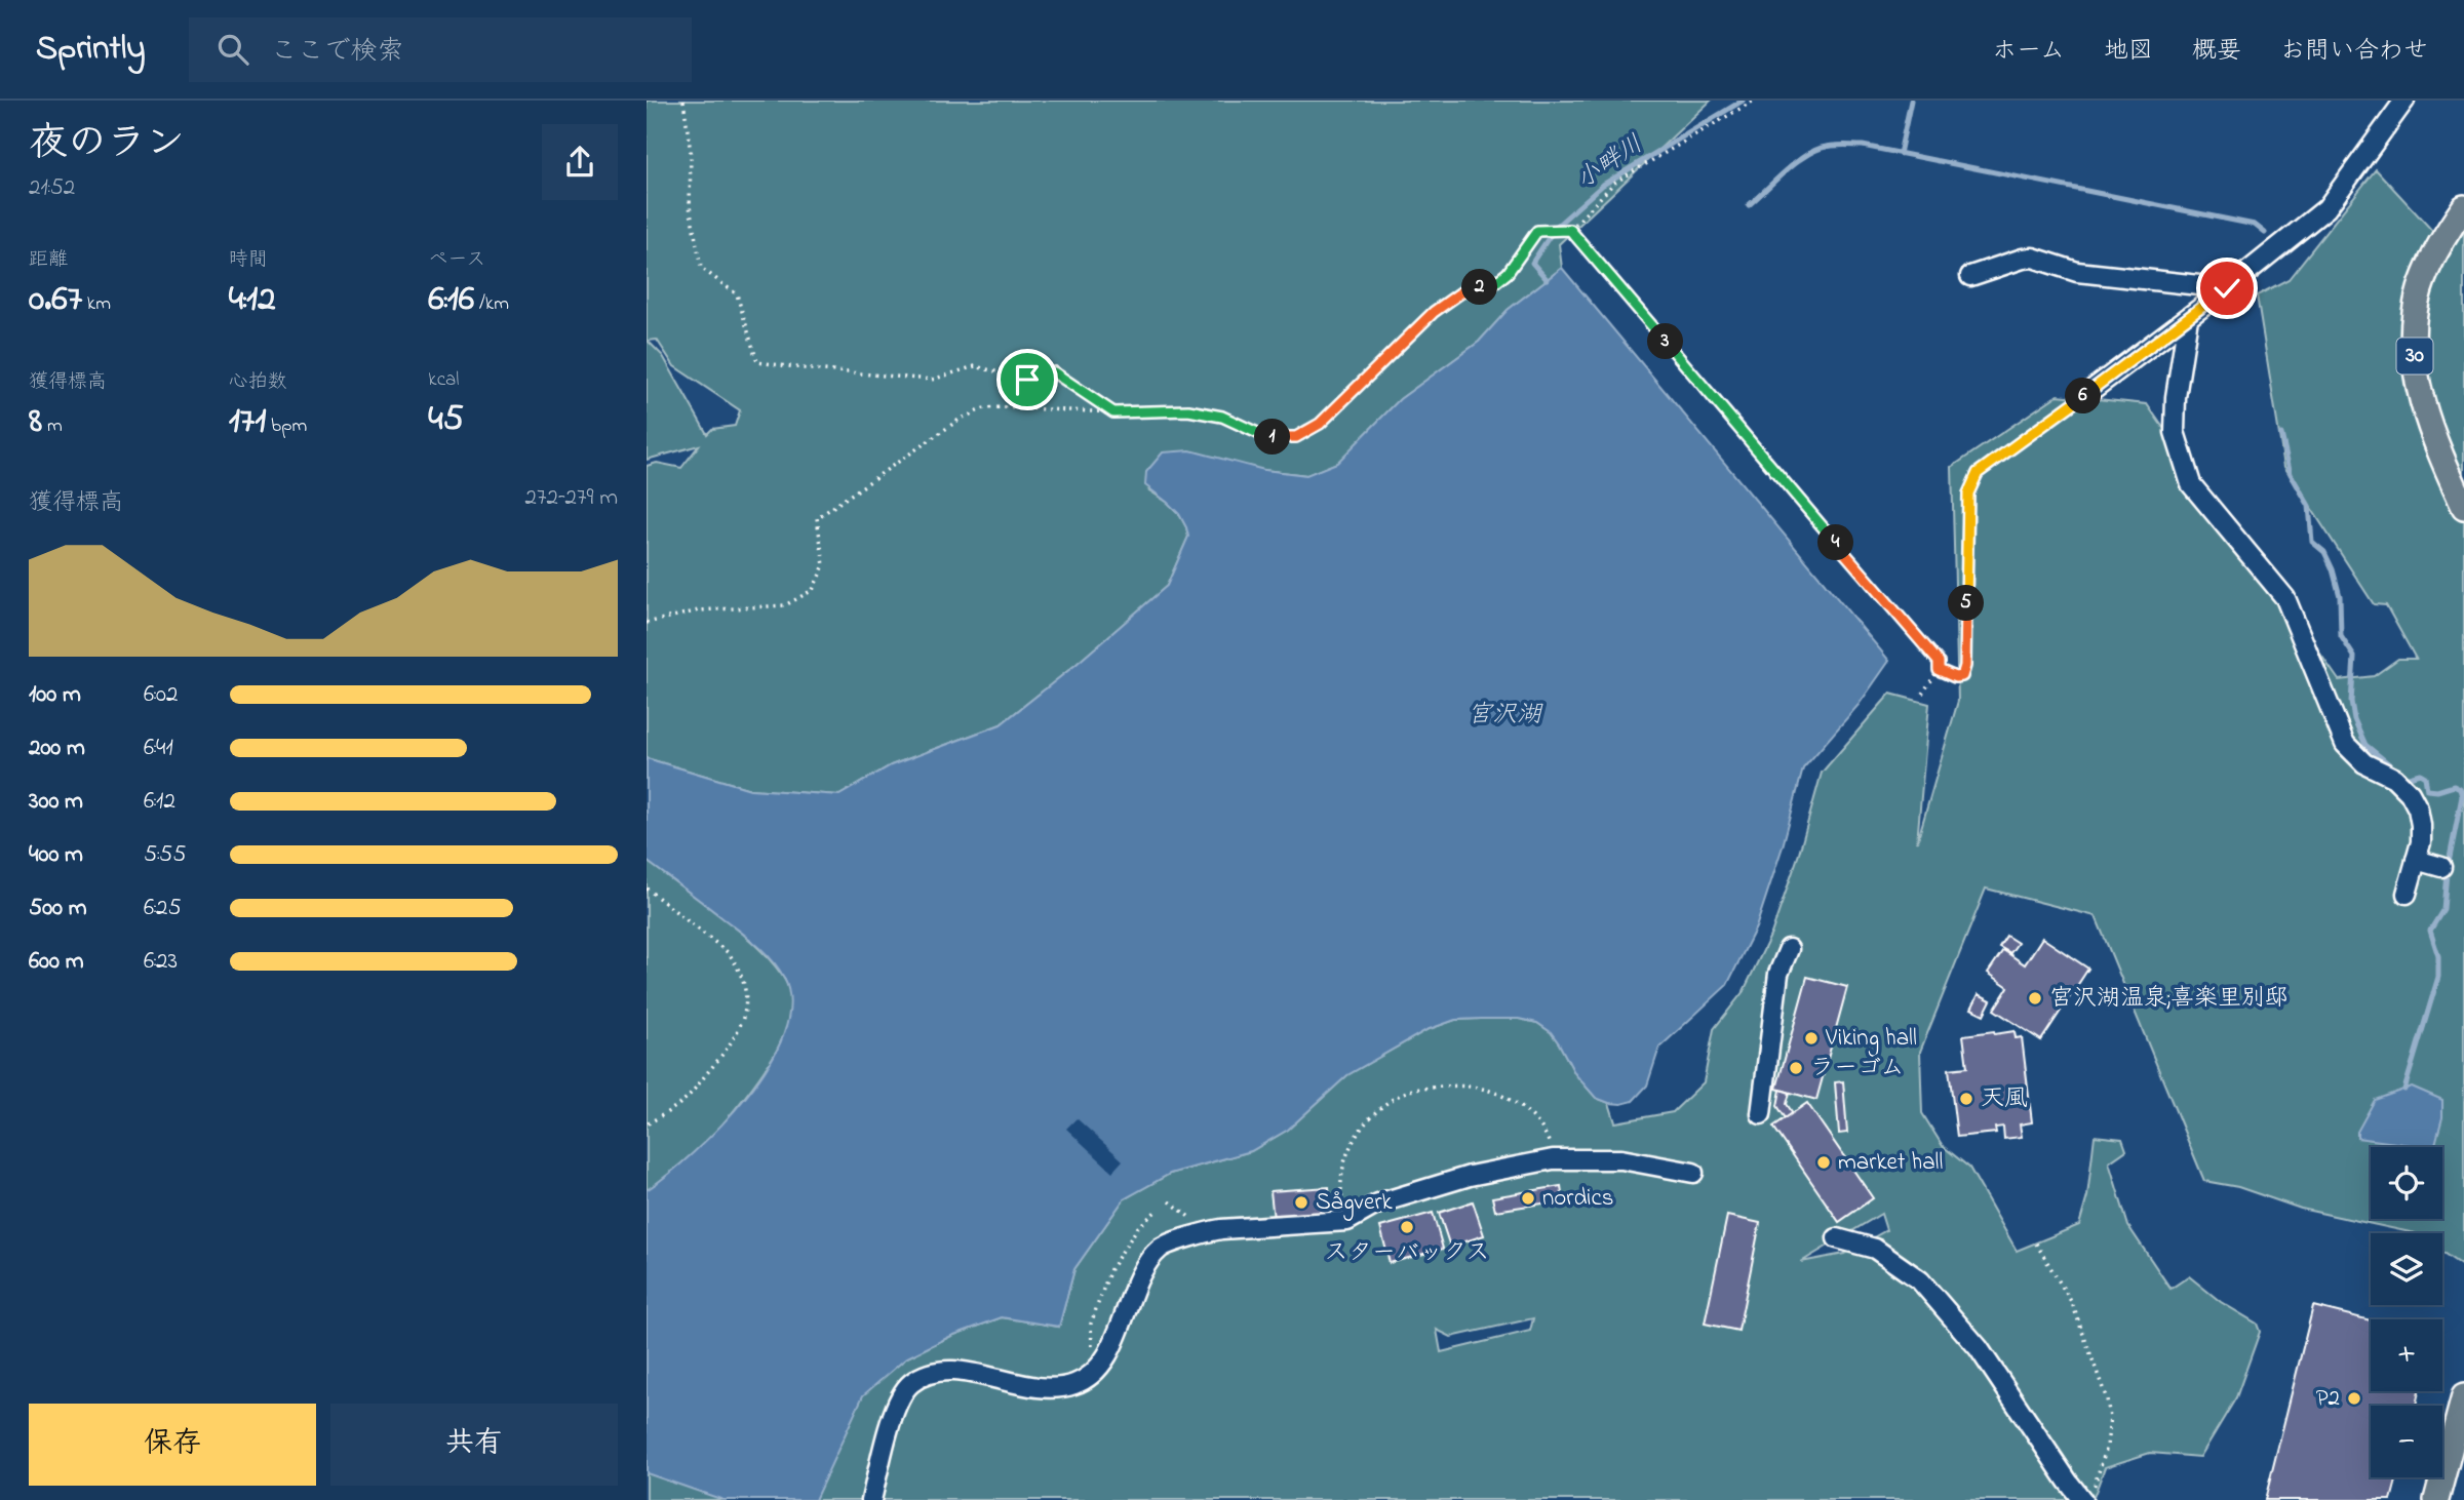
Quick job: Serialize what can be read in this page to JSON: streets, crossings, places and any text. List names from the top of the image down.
{
  "streets": {
    "main road": ["30"]
  },
  "water": ["小畔川", "宮沢湖"],
  "places": [
    "宮沢湖温泉;喜楽里別邸",
    "Viking hall",
    "ラーゴム",
    "天風",
    "market hall",
    "nordics",
    "Sågverk",
    "スターバックス",
    "P2"
  ],
  "page": {
    "header": "Sprintly",
    "search": "ここで検索",
    "nav": [
      "ホーム",
      "地図",
      "概要",
      "お問い合わせ"
    ],
    "heading": ["夜のラン", "21:52"],
    "stats": [
      ["距離", "0.67 km"],
      ["時間", "4:12"],
      ["ペース", "6:16 /km"],
      ["獲得標高", "8 m"],
      ["心拍数", "171 bpm"],
      ["kcal", "45"]
    ],
    "pins": [
      "2",
      "3",
      "6",
      "1",
      "4",
      "5"
    ],
    "chart": ["獲得標高", "272–279 m"],
    "list": [
      {
        "name": "100 m",
        "note": "6:02"
      },
      {
        "name": "200 m",
        "note": "6:41"
      },
      {
        "name": "300 m",
        "note": "6:12"
      },
      {
        "name": "400 m",
        "note": "5:55"
      },
      {
        "name": "500 m",
        "note": "6:25"
      },
      {
        "name": "600 m",
        "note": "6:23"
      }
    ],
    "map_buttons": ["+", "−"],
    "buttons": ["保存", "共有"]
  }
}
